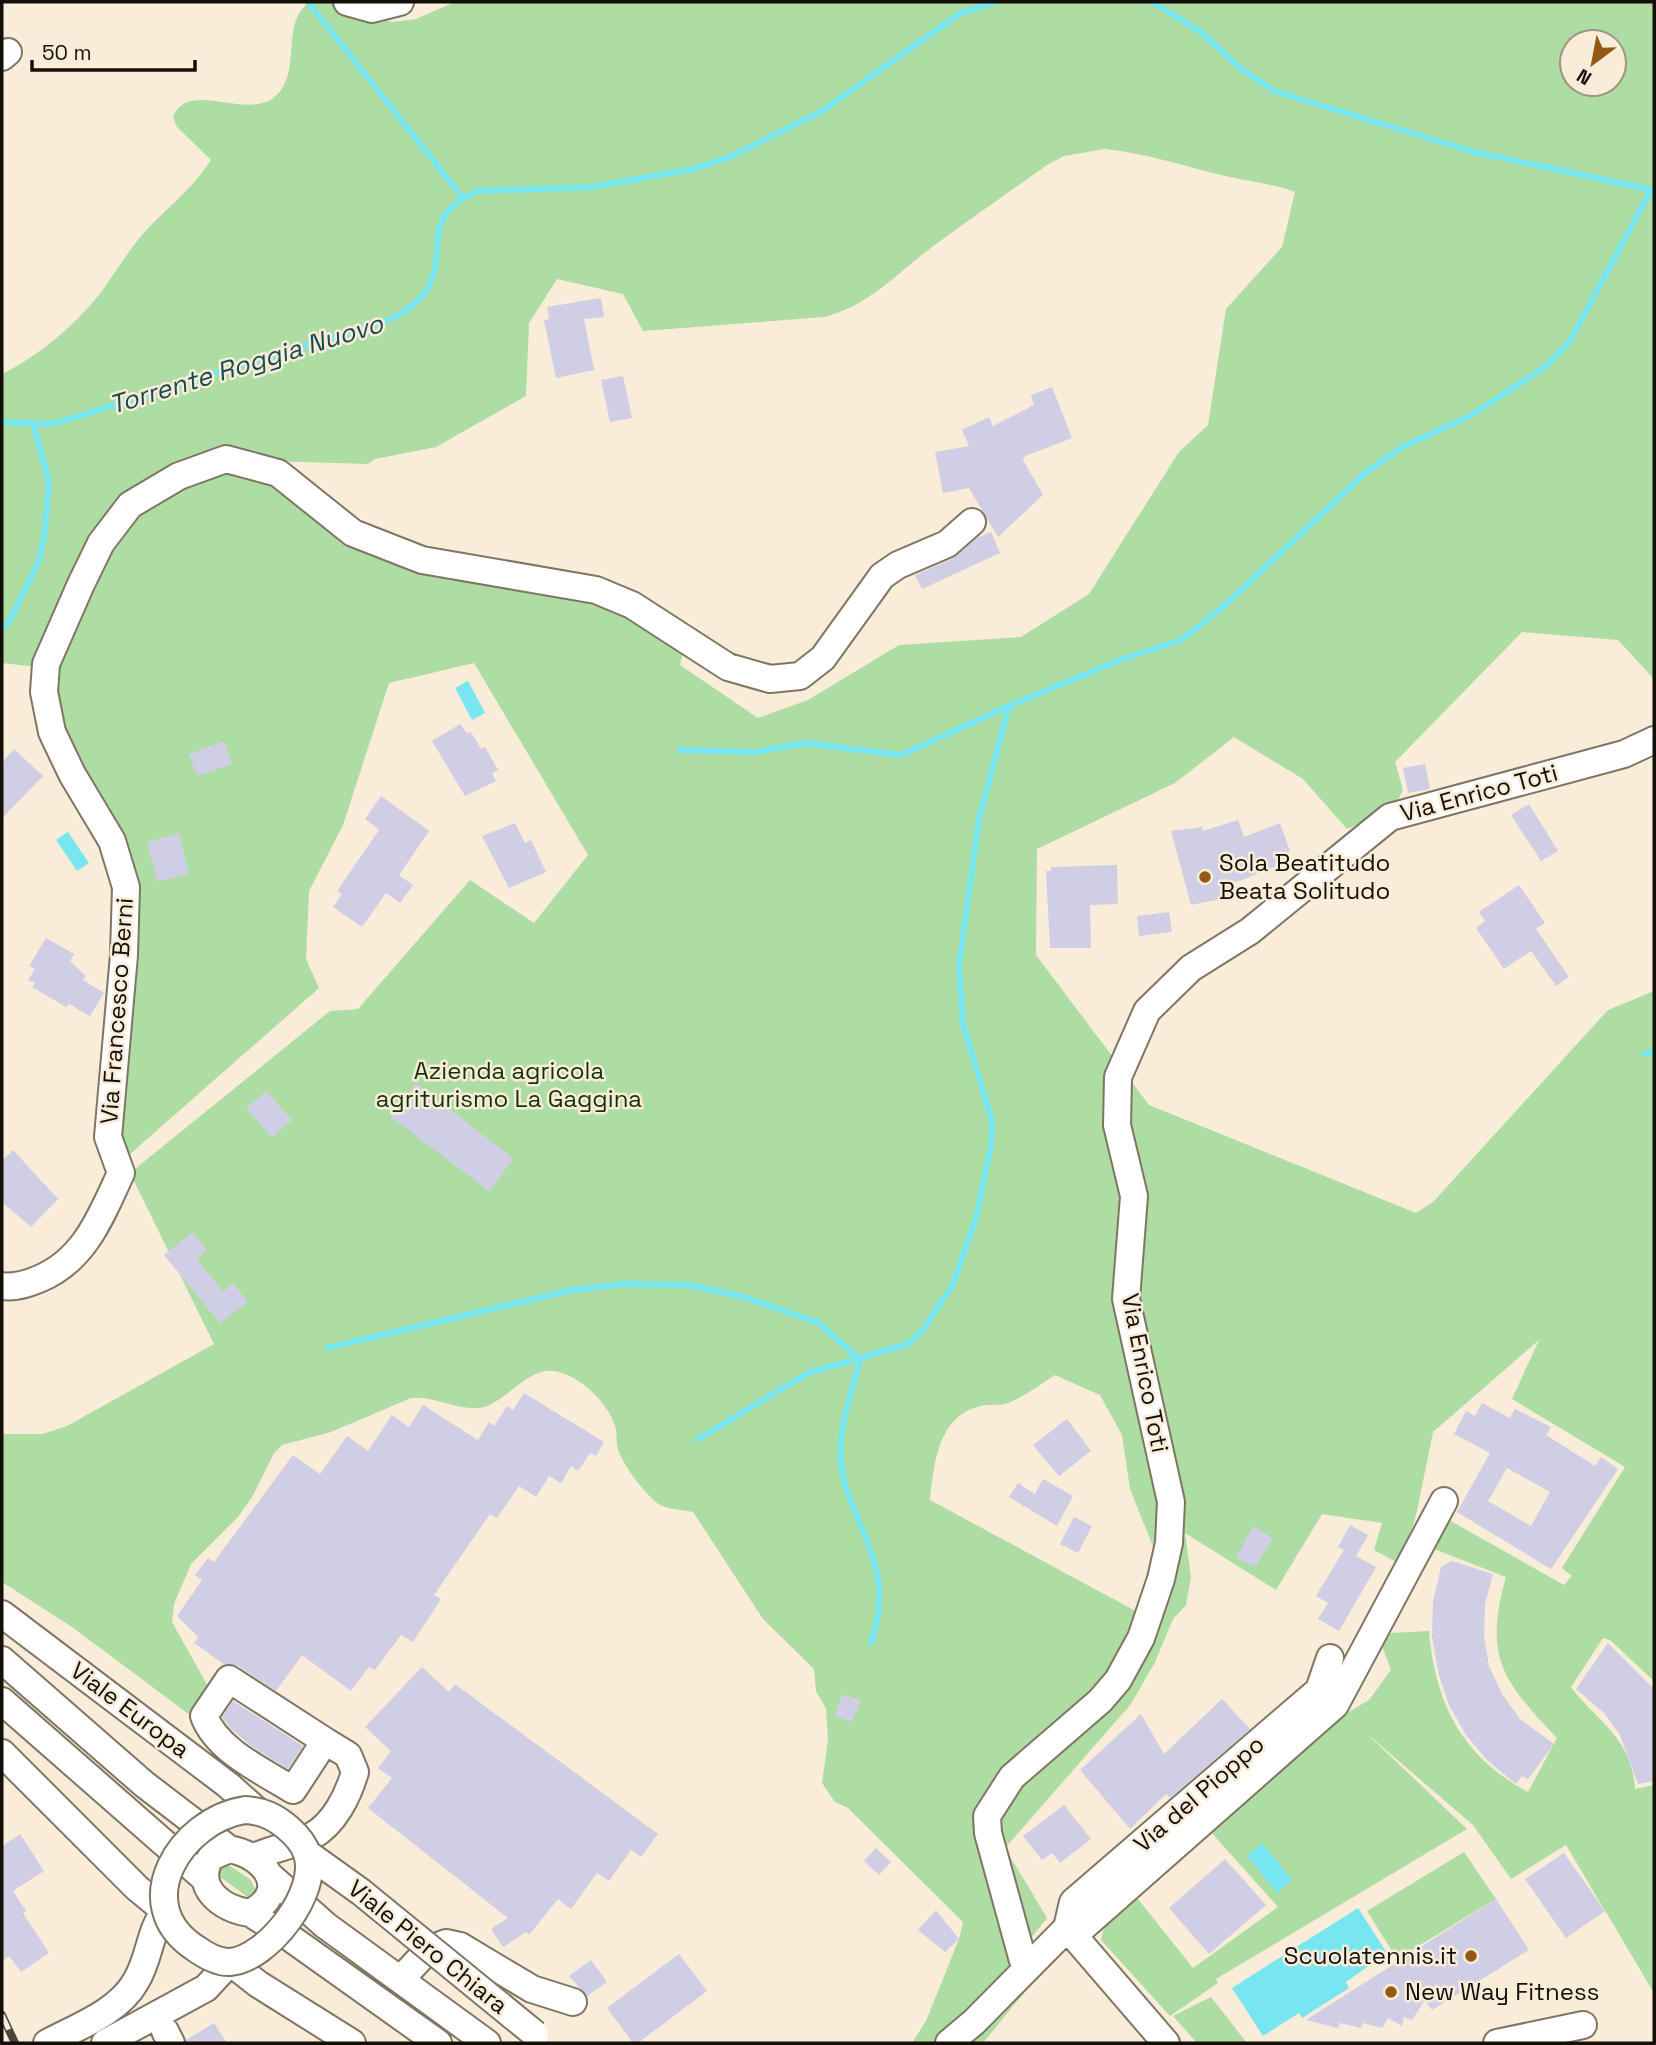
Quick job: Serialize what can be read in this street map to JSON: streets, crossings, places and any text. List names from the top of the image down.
{
  "streets": {
    "street": [
      "Via Enrico Toti",
      "Via Francesco Berni",
      "Viale Europa",
      "Via del Pioppo",
      "Viale Piero Chiara"
    ]
  },
  "crossings": [
    ["Viale Europa", "Viale Piero Chiara"]
  ],
  "water": ["Torrente Roggia Nuovo"],
  "parks": ["Azienda agricola agriturismo La Gaggina"],
  "places": ["Sola Beatitudo Beata Solitudo", "Scuolatennis.it", "New Way Fitness"],
  "scale_bar": "50 m",
  "north": "bottom left"
}
